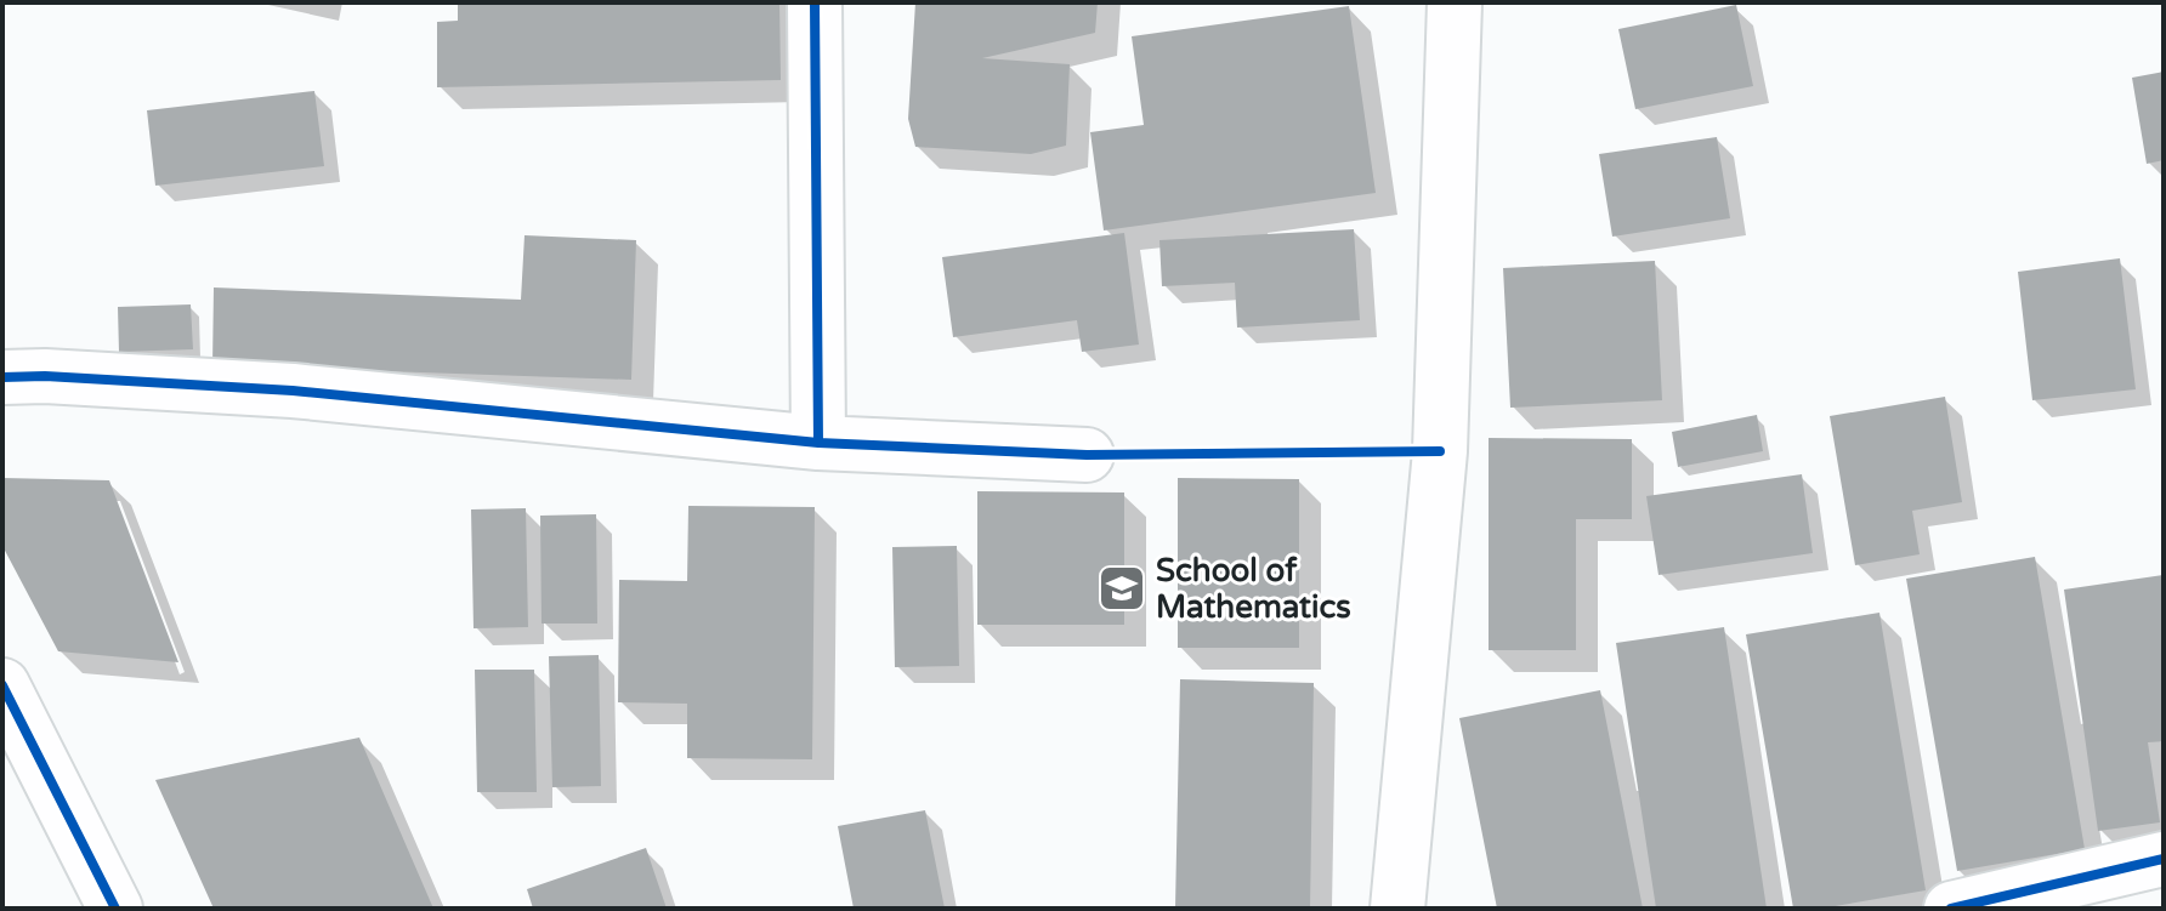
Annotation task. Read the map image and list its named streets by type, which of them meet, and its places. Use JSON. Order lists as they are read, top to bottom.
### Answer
{
  "places": {
    "school or university": ["School of Mathematics"]
  }
}
